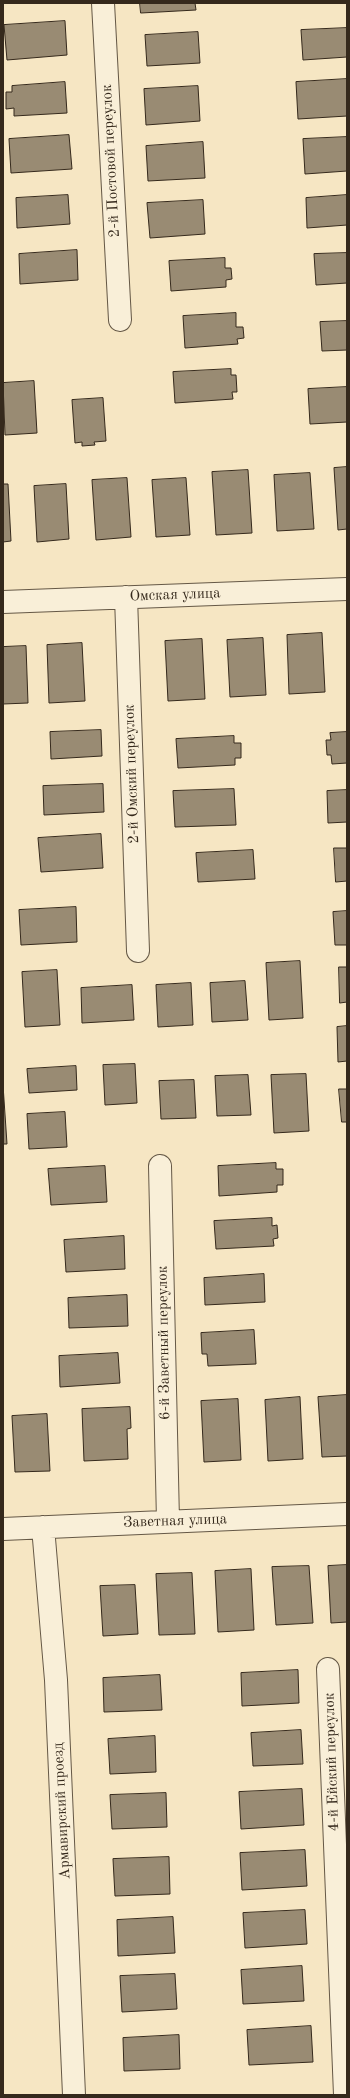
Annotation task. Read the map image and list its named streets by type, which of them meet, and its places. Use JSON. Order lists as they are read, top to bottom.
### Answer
{
  "streets": {
    "street": [
      "2-й Постовой переулок",
      "Омская улица",
      "2-й Омский переулок",
      "6-й Заветный переулок",
      "Заветная улица",
      "4-й Ейский переулок",
      "Армавирский проезд"
    ]
  },
  "crossings": [
    ["Омская улица", "2-й Омский переулок"],
    ["6-й Заветный переулок", "Заветная улица"],
    ["Заветная улица", "Армавирский проезд"]
  ]
}
